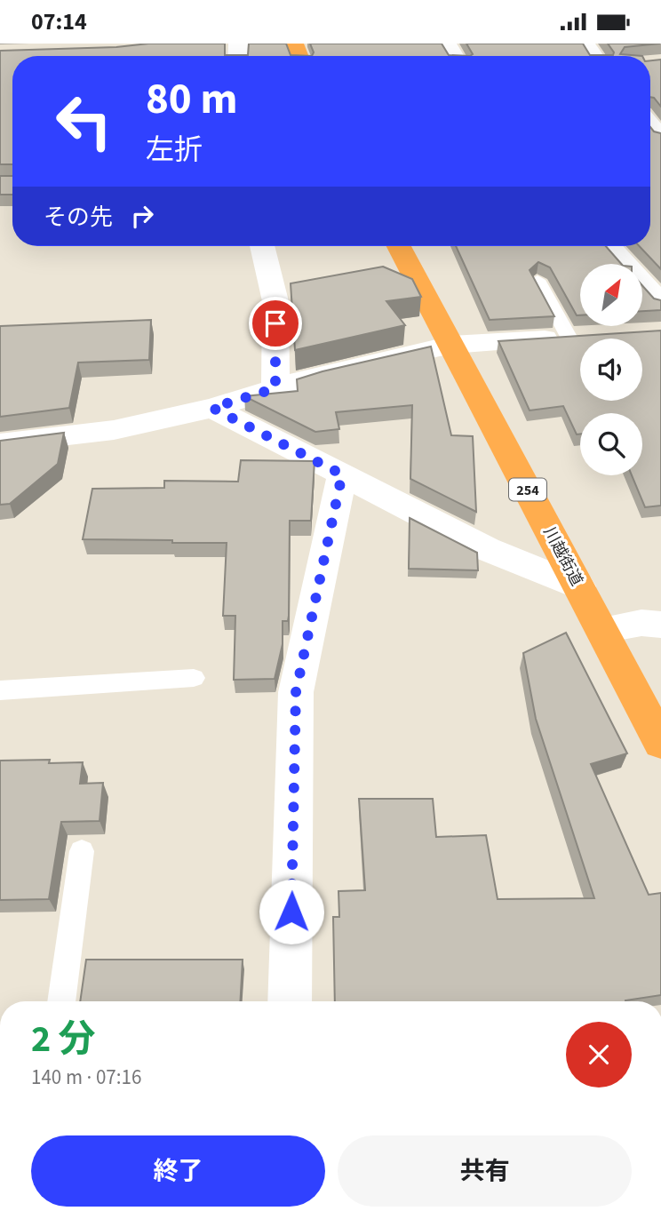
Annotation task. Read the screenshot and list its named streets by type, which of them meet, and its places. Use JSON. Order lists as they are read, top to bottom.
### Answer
{
  "streets": {
    "highway": ["254", "川越街道"]
  },
  "north": "top right",
  "page": {
    "status": "07:14",
    "turn": ["80 m", "左折"],
    "then": "その先",
    "heading": ["2 分", "140 m · 07:16"],
    "buttons": ["終了", "共有"]
  }
}
